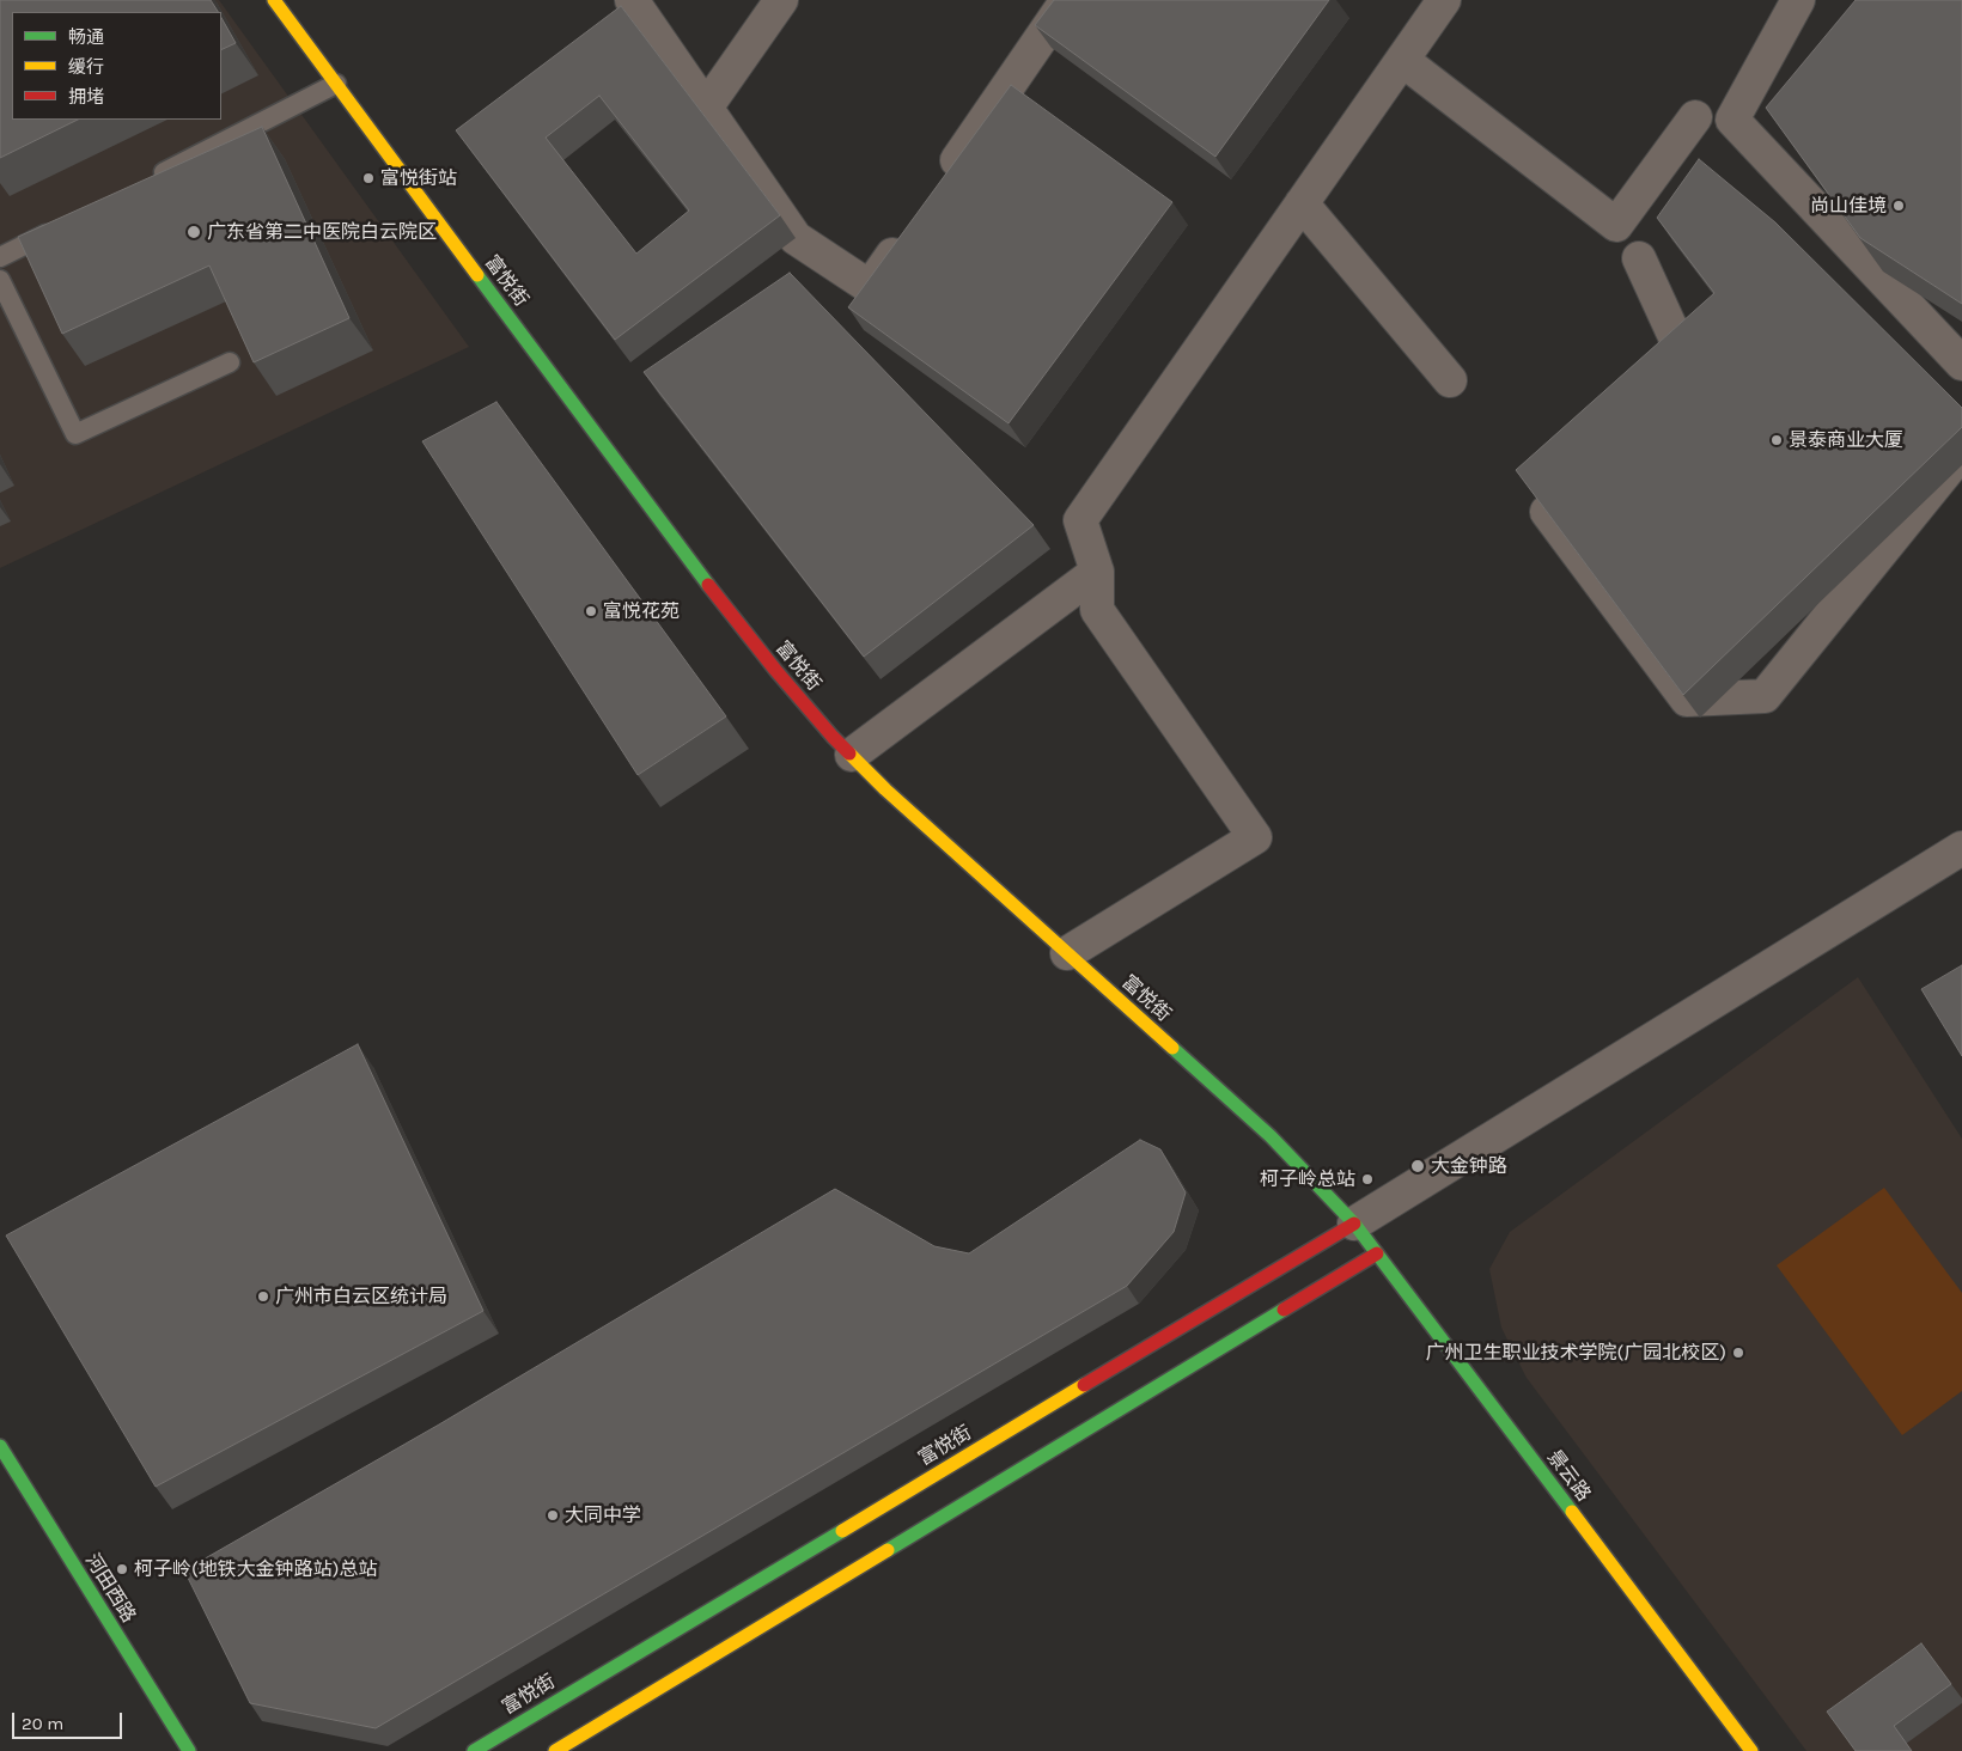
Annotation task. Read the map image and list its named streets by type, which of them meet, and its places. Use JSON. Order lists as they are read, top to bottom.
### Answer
{
  "streets": {
    "street": ["富悦街", "景云路", "河田西路"]
  },
  "crossings": [
    ["富悦街", "景云路"]
  ],
  "places": [
    "富悦街站",
    "尚山佳境",
    "广东省第二中医院白云院区",
    "景泰商业大厦",
    "富悦花苑",
    "大金钟路",
    "柯子岭总站",
    "广州市白云区统计局",
    "广州卫生职业技术学院(广园北校区)",
    "大同中学",
    "柯子岭(地铁大金钟路站)总站"
  ],
  "legend": ["畅通", "缓行", "拥堵"],
  "scale_bar": "20 m"
}
